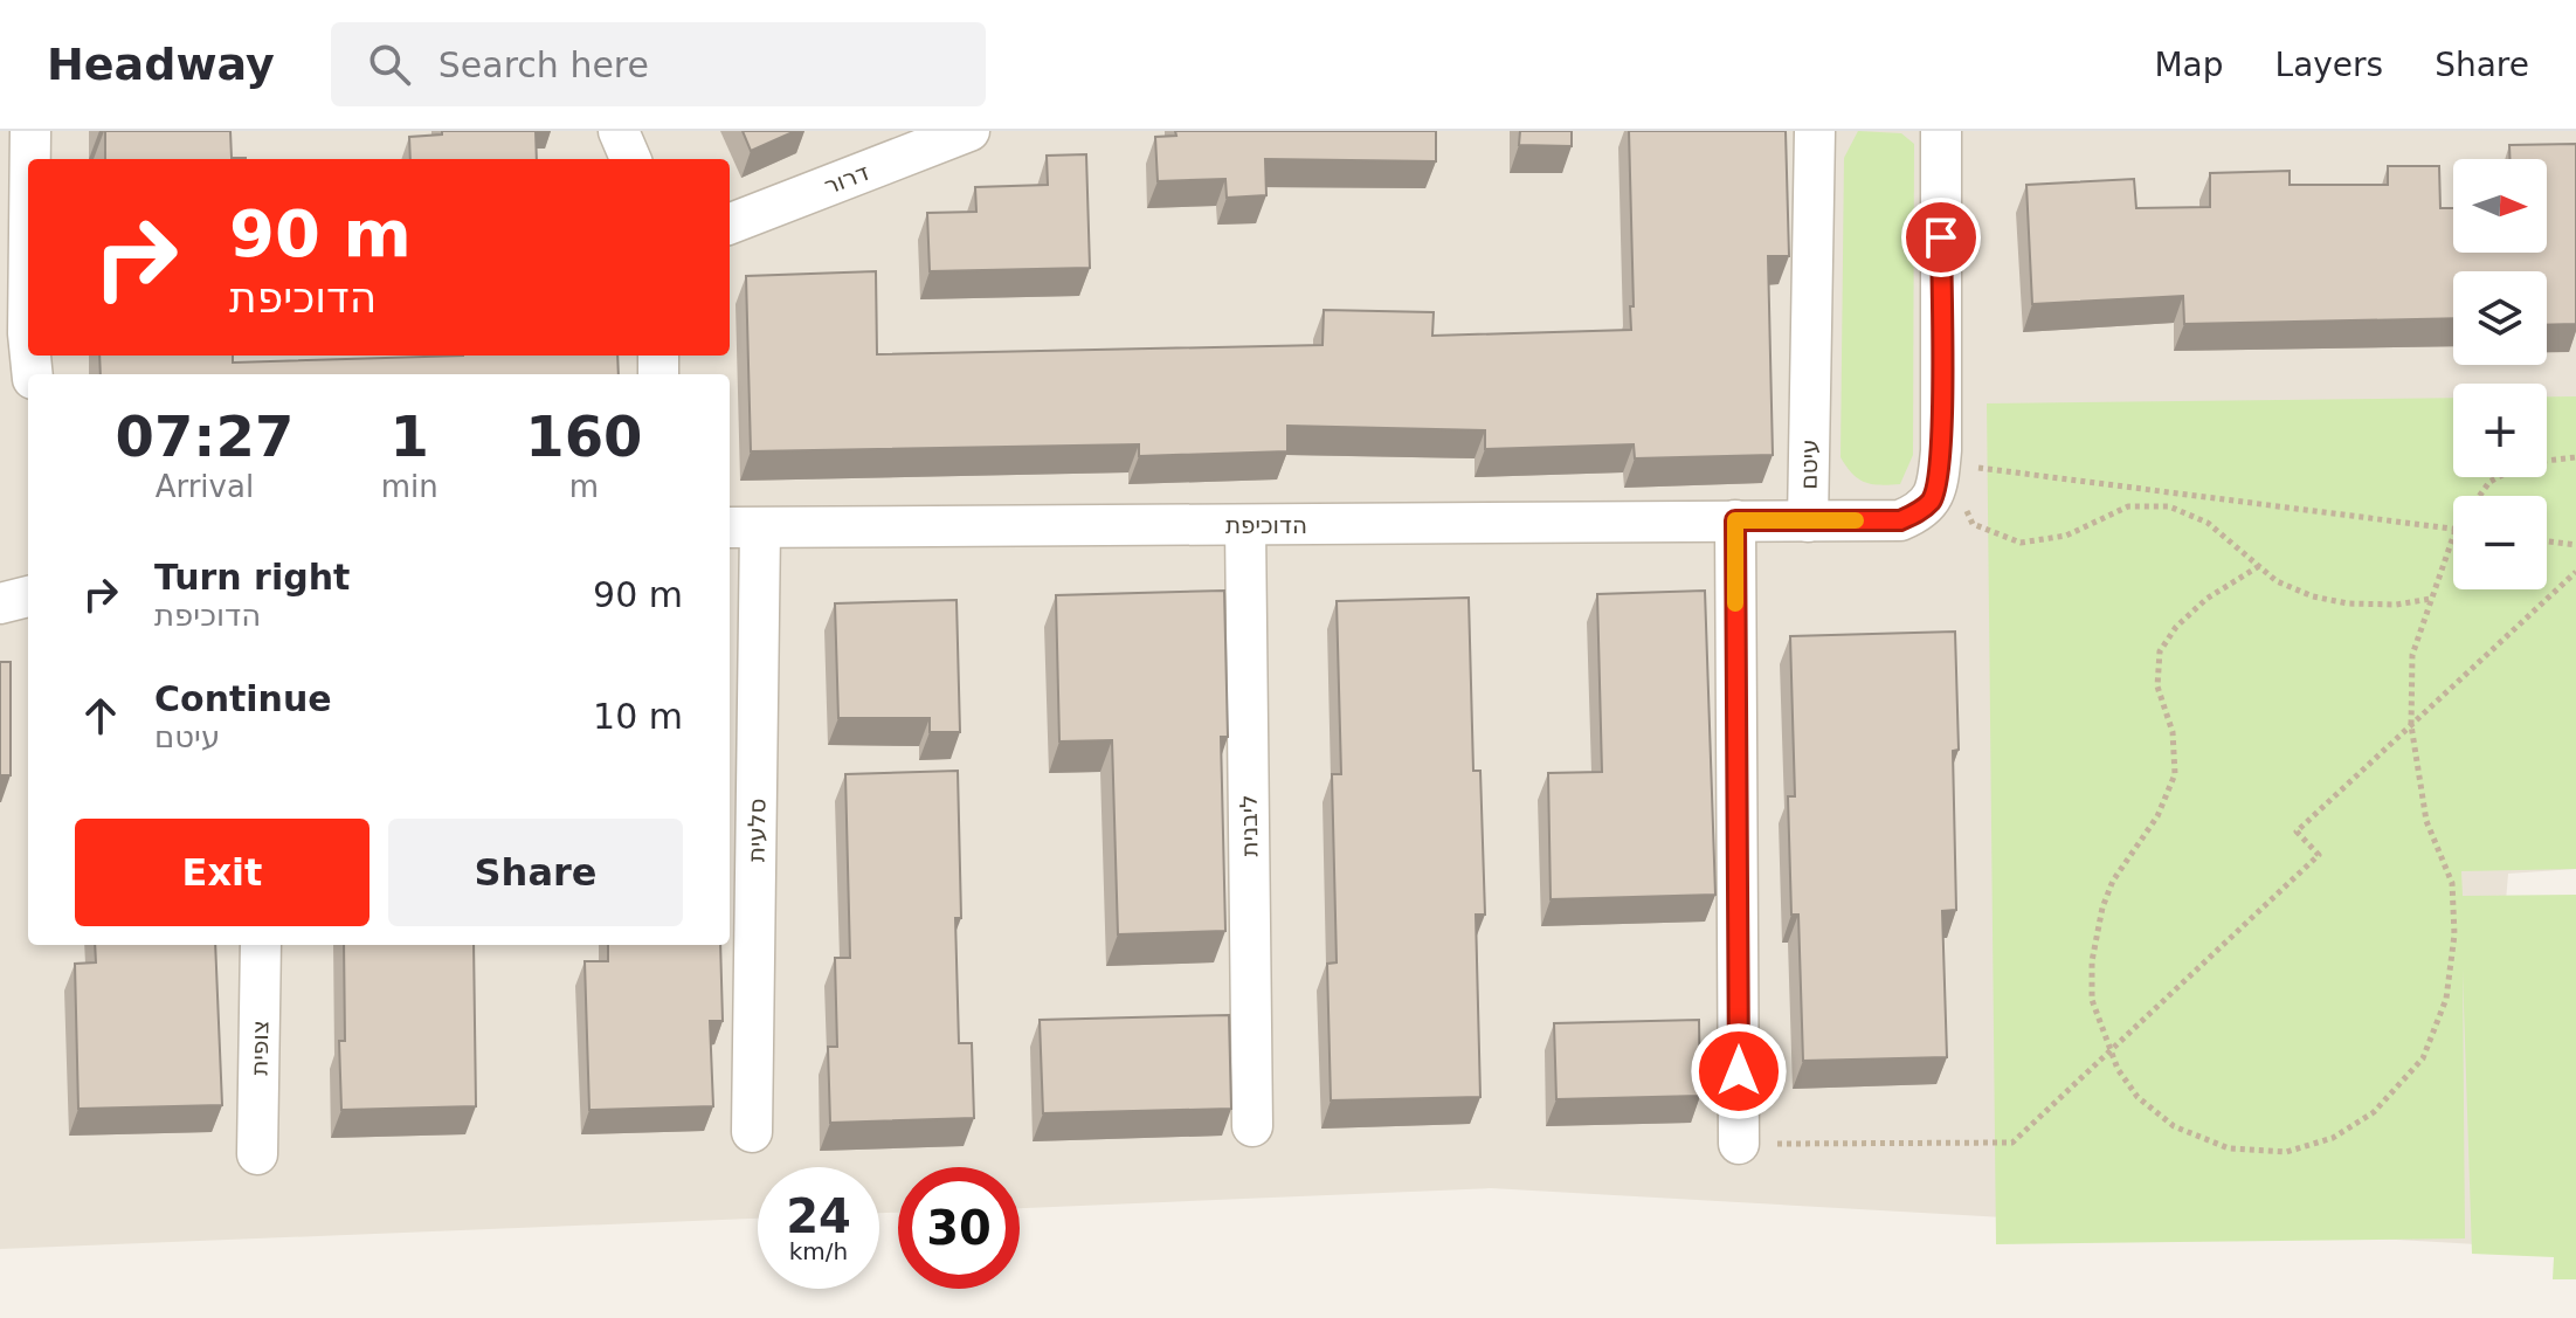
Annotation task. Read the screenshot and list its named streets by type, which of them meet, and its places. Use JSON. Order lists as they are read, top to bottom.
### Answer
{
  "streets": {
    "street": [
      "דרור",
      "עיטם",
      "הדוכיפת",
      "ליבנית",
      "סלעית",
      "צופית"
    ]
  },
  "crossings": [
    ["עיטם", "הדוכיפת"],
    ["הדוכיפת", "ליבנית"],
    ["הדוכיפת", "סלעית"]
  ],
  "north": "right",
  "page": {
    "header": "Headway",
    "search": "Search here",
    "nav": ["Map", "Layers", "Share"],
    "map_buttons": ["+", "−"],
    "turn": ["90 m", "הדוכיפת"],
    "eta": [
      "07:27",
      "Arrival",
      "1",
      "min",
      "160",
      "m"
    ],
    "list": [
      {
        "name": "Turn right",
        "note": "הדוכיפת",
        "value": "90 m"
      },
      {
        "name": "Continue",
        "note": "עיטם",
        "value": "10 m"
      }
    ],
    "buttons": ["Exit", "Share"],
    "speed": "24 km/h",
    "limit": "30"
  }
}
